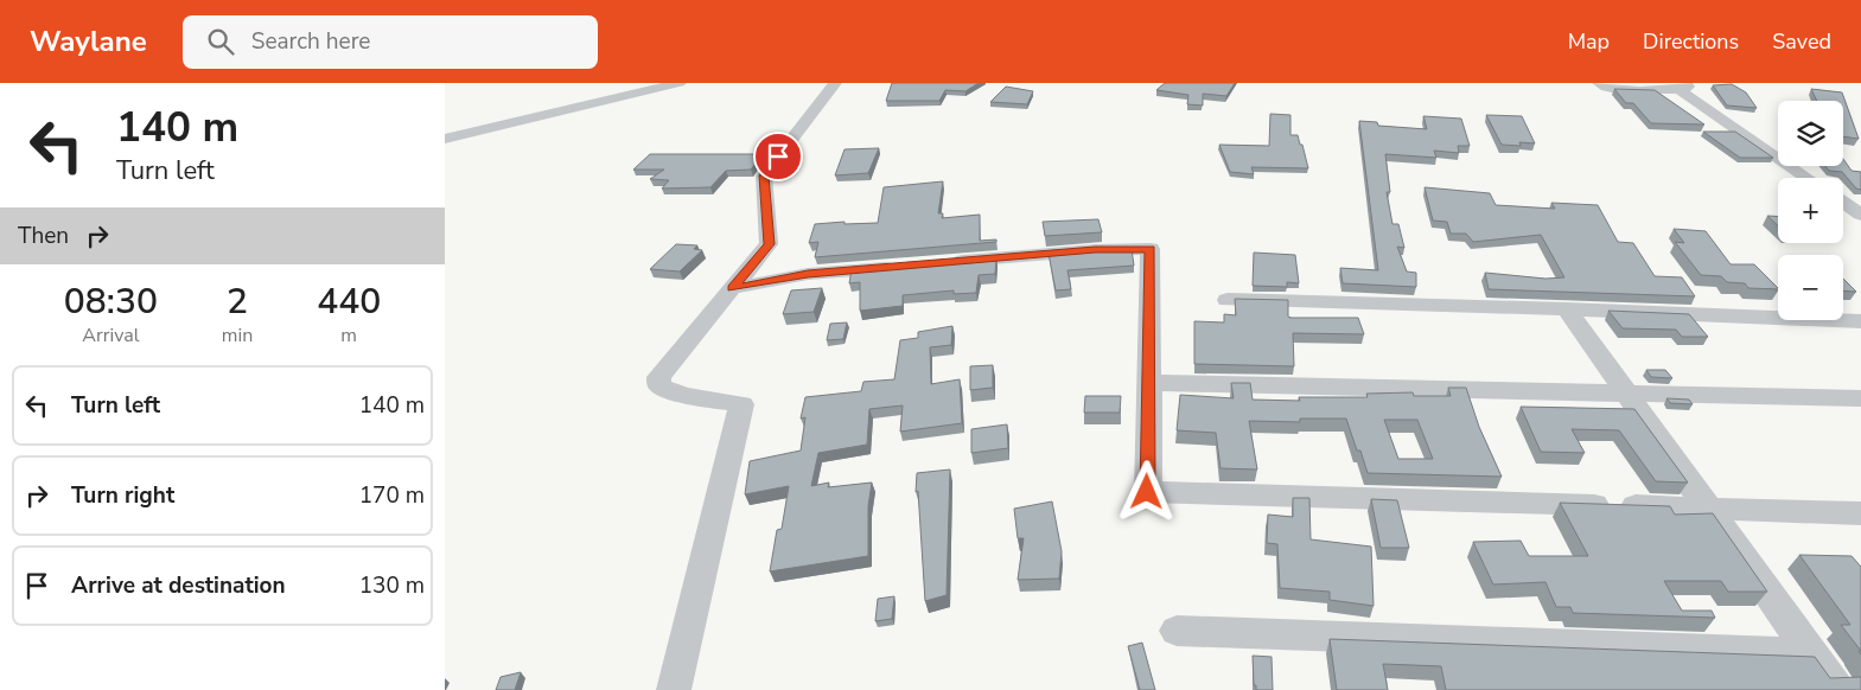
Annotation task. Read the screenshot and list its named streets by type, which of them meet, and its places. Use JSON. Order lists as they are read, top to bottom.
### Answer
{
  "page": {
    "header": "Waylane",
    "search": "Search here",
    "nav": ["Map", "Directions", "Saved"],
    "turn": ["140 m", "Turn left"],
    "map_buttons": ["+", "−"],
    "then": "Then",
    "eta": [
      "08:30",
      "Arrival",
      "2",
      "min",
      "440",
      "m"
    ],
    "list": [
      {
        "name": "Turn left",
        "value": "140 m"
      },
      {
        "name": "Turn right",
        "value": "170 m"
      },
      {
        "name": "Arrive at destination",
        "value": "130 m"
      }
    ]
  }
}
